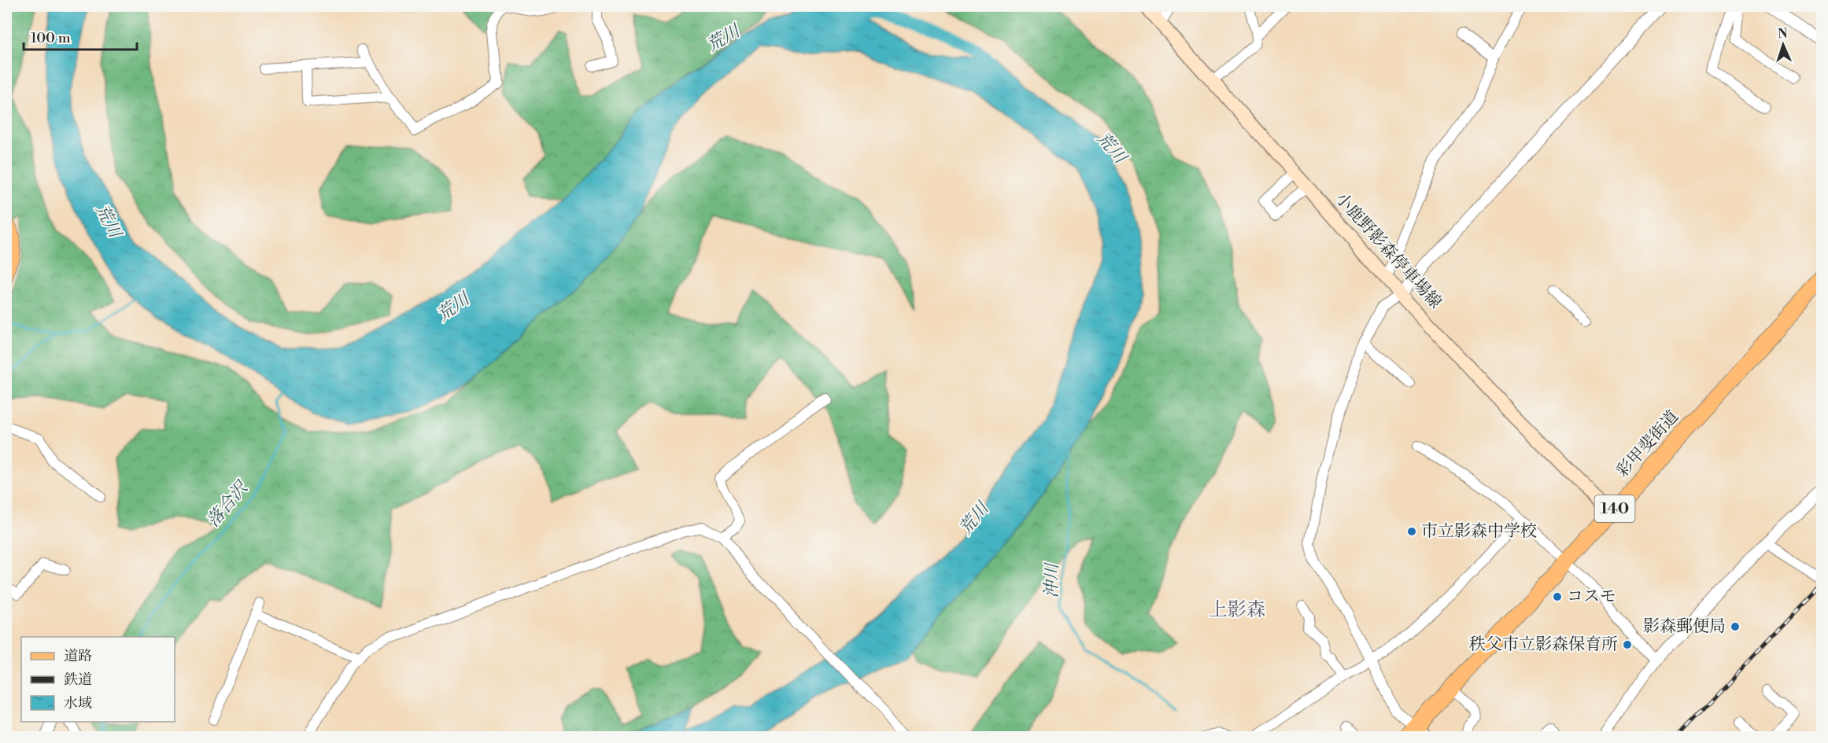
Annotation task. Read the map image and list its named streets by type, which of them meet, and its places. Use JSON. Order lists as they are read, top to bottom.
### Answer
{
  "streets": {
    "highway": ["彩甲斐街道", "140"],
    "main road": ["小鹿野影森停車場線"]
  },
  "crossings": [
    ["小鹿野影森停車場線", "彩甲斐街道"]
  ],
  "districts": ["上影森"],
  "water": ["荒川", "落合沢", "沖川"],
  "places": [
    "市立影森中学校",
    "コスモ",
    "影森郵便局",
    "秩父市立影森保育所"
  ],
  "legend": ["道路", "鉄道", "水域"],
  "scale_bar": "100 m",
  "north": "top"
}
